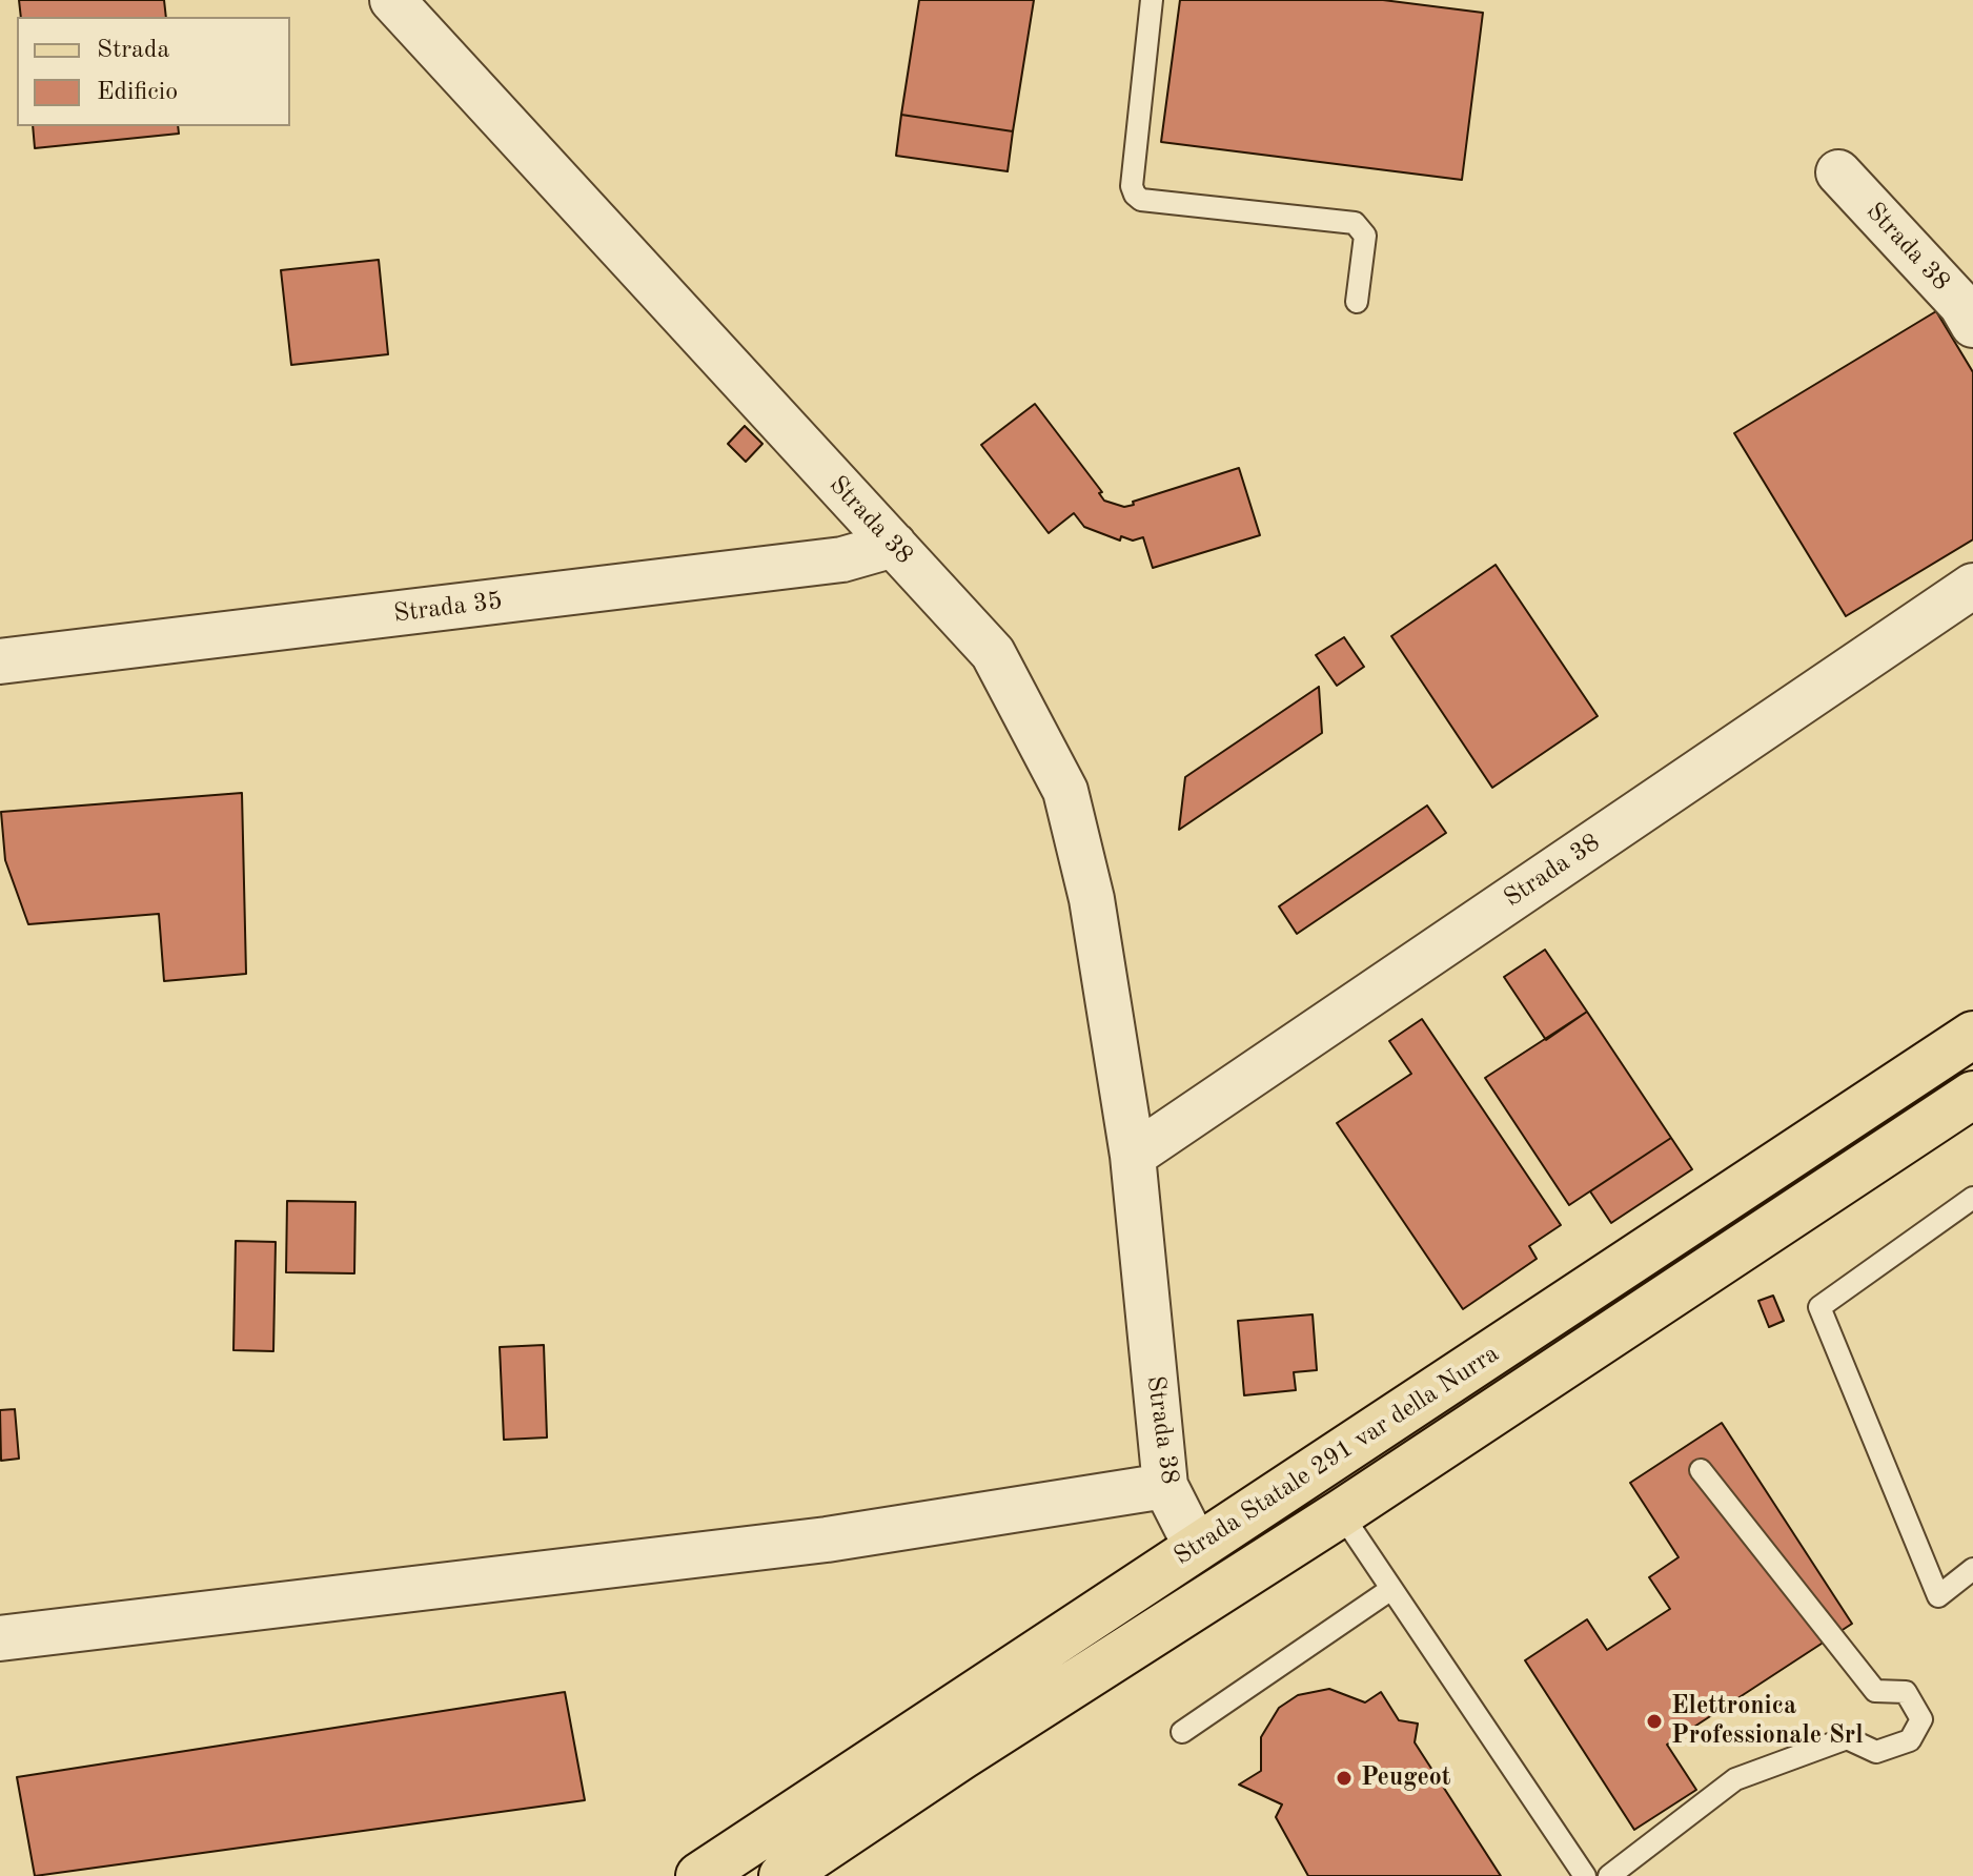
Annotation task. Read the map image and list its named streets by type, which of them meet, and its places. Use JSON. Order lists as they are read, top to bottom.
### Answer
{
  "streets": {
    "main road": ["Strada Statale 291 var della Nurra"],
    "street": ["Strada 38", "Strada 35"]
  },
  "crossings": [
    ["Strada 38", "Strada 35"],
    ["Strada 38", "Strada Statale 291 var della Nurra"]
  ],
  "places": ["Elettronica Professionale Srl", "Peugeot"],
  "legend": ["Strada", "Edificio"]
}
